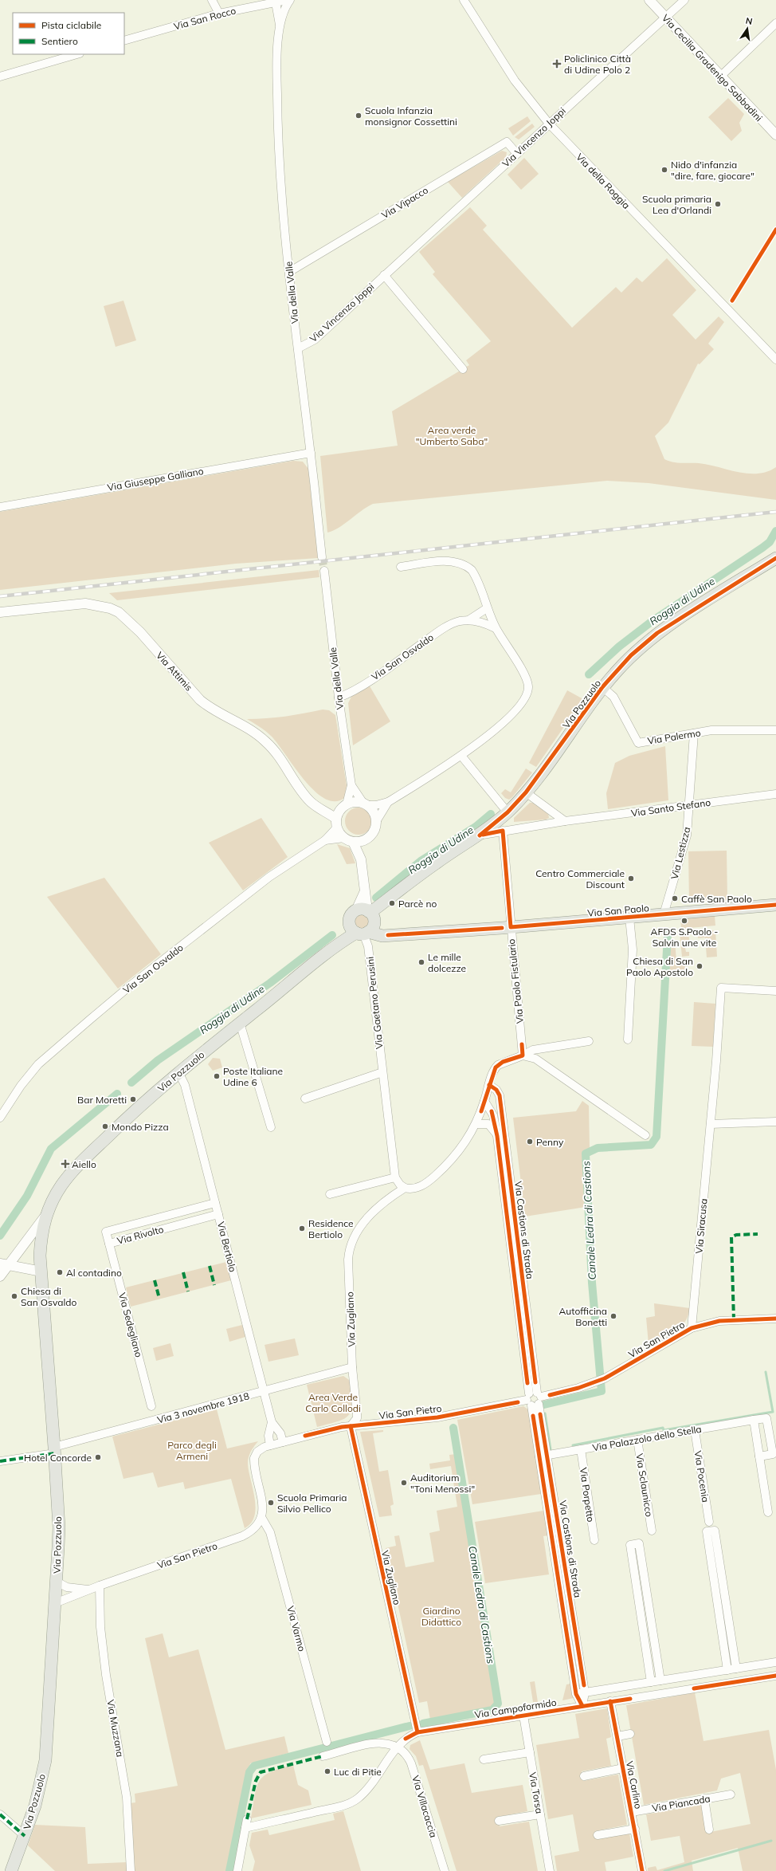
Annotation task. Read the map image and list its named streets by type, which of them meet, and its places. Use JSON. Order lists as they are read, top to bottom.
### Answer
{
  "streets": {
    "main road": ["Via Pozzuolo", "Via San Paolo"],
    "street": [
      "Via San Rocco",
      "Via Cecilia Gradenigo Sabbadini",
      "Via Vincenzo Joppi",
      "Via della Roggia",
      "Via Vipacco",
      "Via della Valle",
      "Via Giuseppe Galliano",
      "Via San Osvaldo",
      "Via Attimis",
      "Via Palermo",
      "Via Santo Stefano",
      "Via Lestizza",
      "Via Paolo Fistulario",
      "Via Gaetano Perusini",
      "Via Siracusa",
      "Via Castions di Strada",
      "Via Rivolto",
      "Via Bertiolo",
      "Via Zugliano",
      "Via Sedegliano",
      "Via San Pietro",
      "Via 3 novembre 1918",
      "Via Palazzolo dello Stella",
      "Via Pocenia",
      "Via Sclaunicco",
      "Via Porpetto",
      "Via Varmo",
      "Via Campoformido",
      "Via Muzzana",
      "Via Carlino",
      "Via Torsa",
      "Via Piancada",
      "Via Villacaccia"
    ]
  },
  "crossings": [
    ["Via San Rocco", "Via della Valle"],
    ["Via Cecilia Gradenigo Sabbadini", "Via Vincenzo Joppi"],
    ["Via Vincenzo Joppi", "Via della Roggia"],
    ["Via Vincenzo Joppi", "Via Vipacco"],
    ["Via Vincenzo Joppi", "Via della Valle"],
    ["Via Vipacco", "Via della Valle"],
    ["Via della Valle", "Via Giuseppe Galliano"],
    ["Via della Valle", "Via San Osvaldo"],
    ["Via della Valle", "Via Attimis"],
    ["Via San Osvaldo", "Via Attimis"],
    ["Via Pozzuolo", "Via Palermo"],
    ["Via Pozzuolo", "Via Santo Stefano"],
    ["Via Pozzuolo", "Via San Paolo"],
    ["Via Pozzuolo", "Via Gaetano Perusini"],
    ["Via Pozzuolo", "Via Bertiolo"],
    ["Via Pozzuolo", "Via San Pietro"],
    ["Via Pozzuolo", "Via 3 novembre 1918"],
    ["Via Palermo", "Via Lestizza"],
    ["Via Santo Stefano", "Via Lestizza"],
    ["Via Santo Stefano", "Via Paolo Fistulario"],
    ["Via Lestizza", "Via San Paolo"],
    ["Via San Paolo", "Via Paolo Fistulario"],
    ["Via San Paolo", "Via Gaetano Perusini"],
    ["Via Paolo Fistulario", "Via Zugliano"],
    ["Via Siracusa", "Via San Pietro"],
    ["Via Castions di Strada", "Via Zugliano"],
    ["Via Castions di Strada", "Via San Pietro"],
    ["Via Castions di Strada", "Via Palazzolo dello Stella"],
    ["Via Castions di Strada", "Via Campoformido"],
    ["Via Rivolto", "Via Bertiolo"],
    ["Via Rivolto", "Via Sedegliano"],
    ["Via Bertiolo", "Via San Pietro"],
    ["Via Bertiolo", "Via 3 novembre 1918"],
    ["Via Zugliano", "Via San Pietro"],
    ["Via Zugliano", "Via 3 novembre 1918"],
    ["Via Zugliano", "Via Campoformido"],
    ["Via San Pietro", "Via Varmo"],
    ["Via San Pietro", "Via Muzzana"],
    ["Via Palazzolo dello Stella", "Via Pocenia"],
    ["Via Palazzolo dello Stella", "Via Sclaunicco"],
    ["Via Palazzolo dello Stella", "Via Porpetto"],
    ["Via Campoformido", "Via Carlino"],
    ["Via Campoformido", "Via Torsa"],
    ["Via Campoformido", "Via Villacaccia"],
    ["Via Carlino", "Via Piancada"]
  ],
  "water": ["Roggia di Udine", "Canale Ledra di Castions"],
  "parks": [
    "Area verde \"Umberto Saba\"",
    "Area Verde Carlo Collodi",
    "Parco degli Armeni",
    "Giardino Didattico"
  ],
  "places": {
    "health": ["Policlinico Città di Udine Polo 2", "Aiello"],
    "other": [
      "Scuola Infanzia monsignor Cossettini",
      "Nido d'infanzia \"dire, fare, giocare\"",
      "Scuola primaria Lea d'Orlandi",
      "Centro Commerciale Discount",
      "Caffè San Paolo",
      "Parcè no",
      "AFDS S.Paolo - Salvin une vite",
      "Le mille dolcezze",
      "Chiesa di San Paolo Apostolo",
      "Poste Italiane Udine 6",
      "Bar Moretti",
      "Mondo Pizza",
      "Penny",
      "Residence Bertiolo",
      "Al contadino",
      "Chiesa di San Osvaldo",
      "Autofficina Bonetti",
      "Hotel Concorde",
      "Auditorium \"Toni Menossi\"",
      "Scuola Primaria Silvio Pellico",
      "Luc di Pitie"
    ]
  },
  "legend": ["Pista ciclabile", "Sentiero"],
  "north": "top"
}
